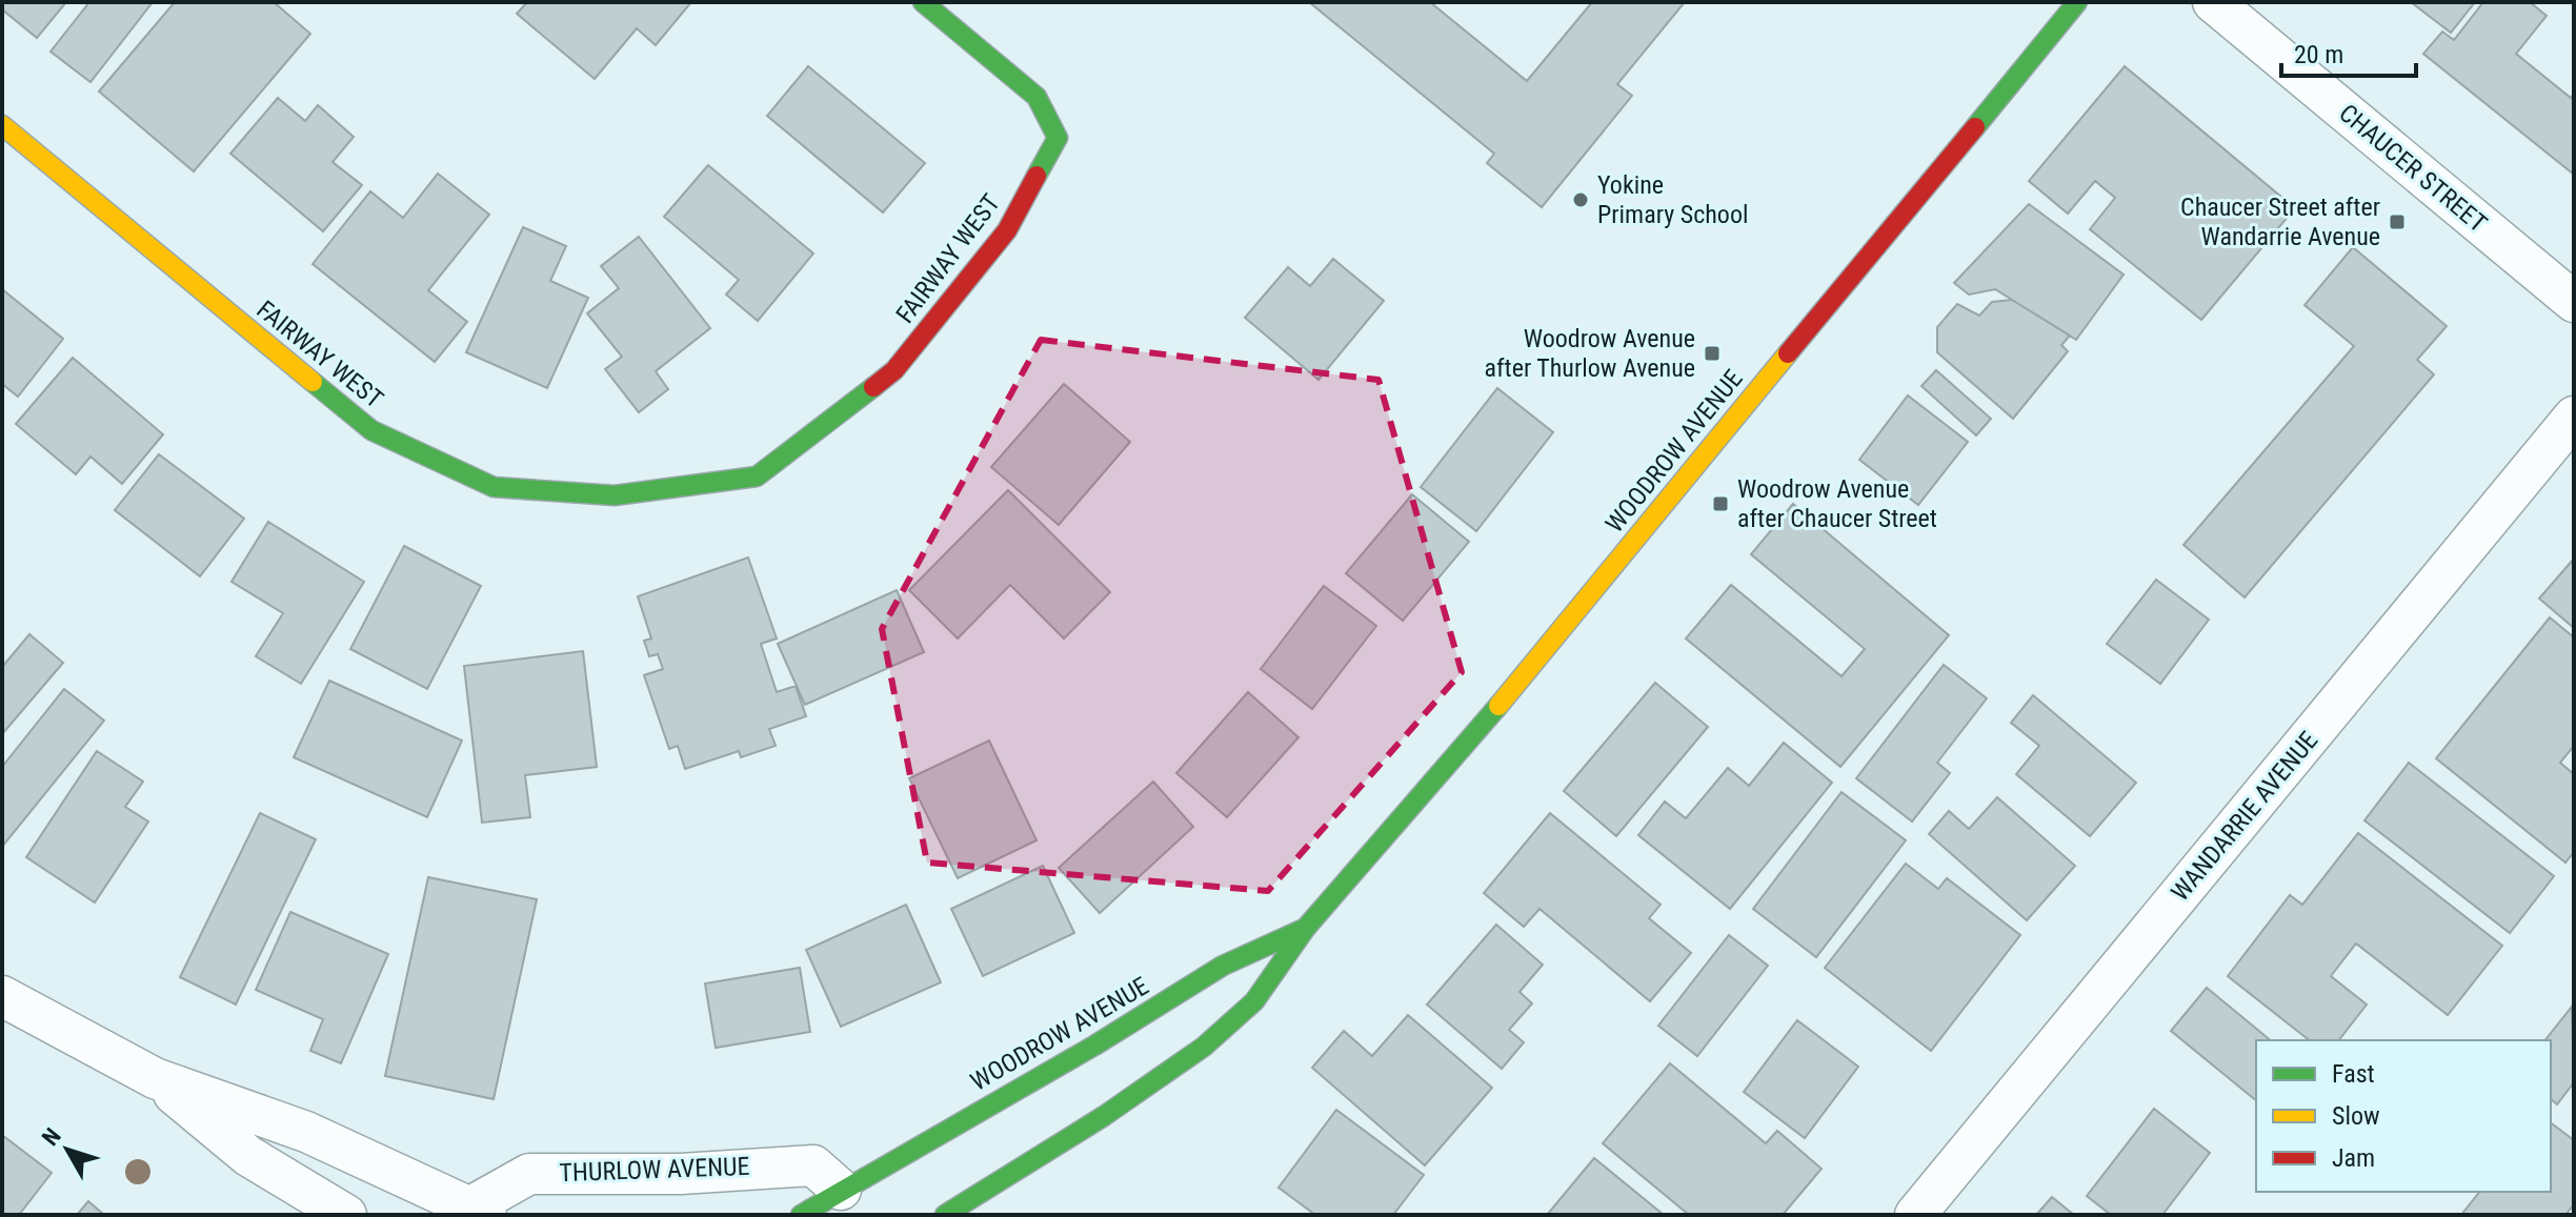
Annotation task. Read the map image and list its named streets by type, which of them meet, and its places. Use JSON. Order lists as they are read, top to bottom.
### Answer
{
  "streets": {
    "main road": ["FAIRWAY WEST", "WOODROW AVENUE"],
    "street": ["CHAUCER STREET", "WANDARRIE AVENUE", "THURLOW AVENUE"]
  },
  "crossings": [
    ["WOODROW AVENUE", "THURLOW AVENUE"]
  ],
  "places": {
    "other": ["Yokine Primary School"],
    "transit": ["Chaucer Street after Wandarrie Avenue", "Woodrow Avenue after Thurlow Avenue", "Woodrow Avenue after Chaucer Street"]
  },
  "legend": ["Fast", "Slow", "Jam"],
  "scale_bar": "20 m",
  "north": "top left"
}
